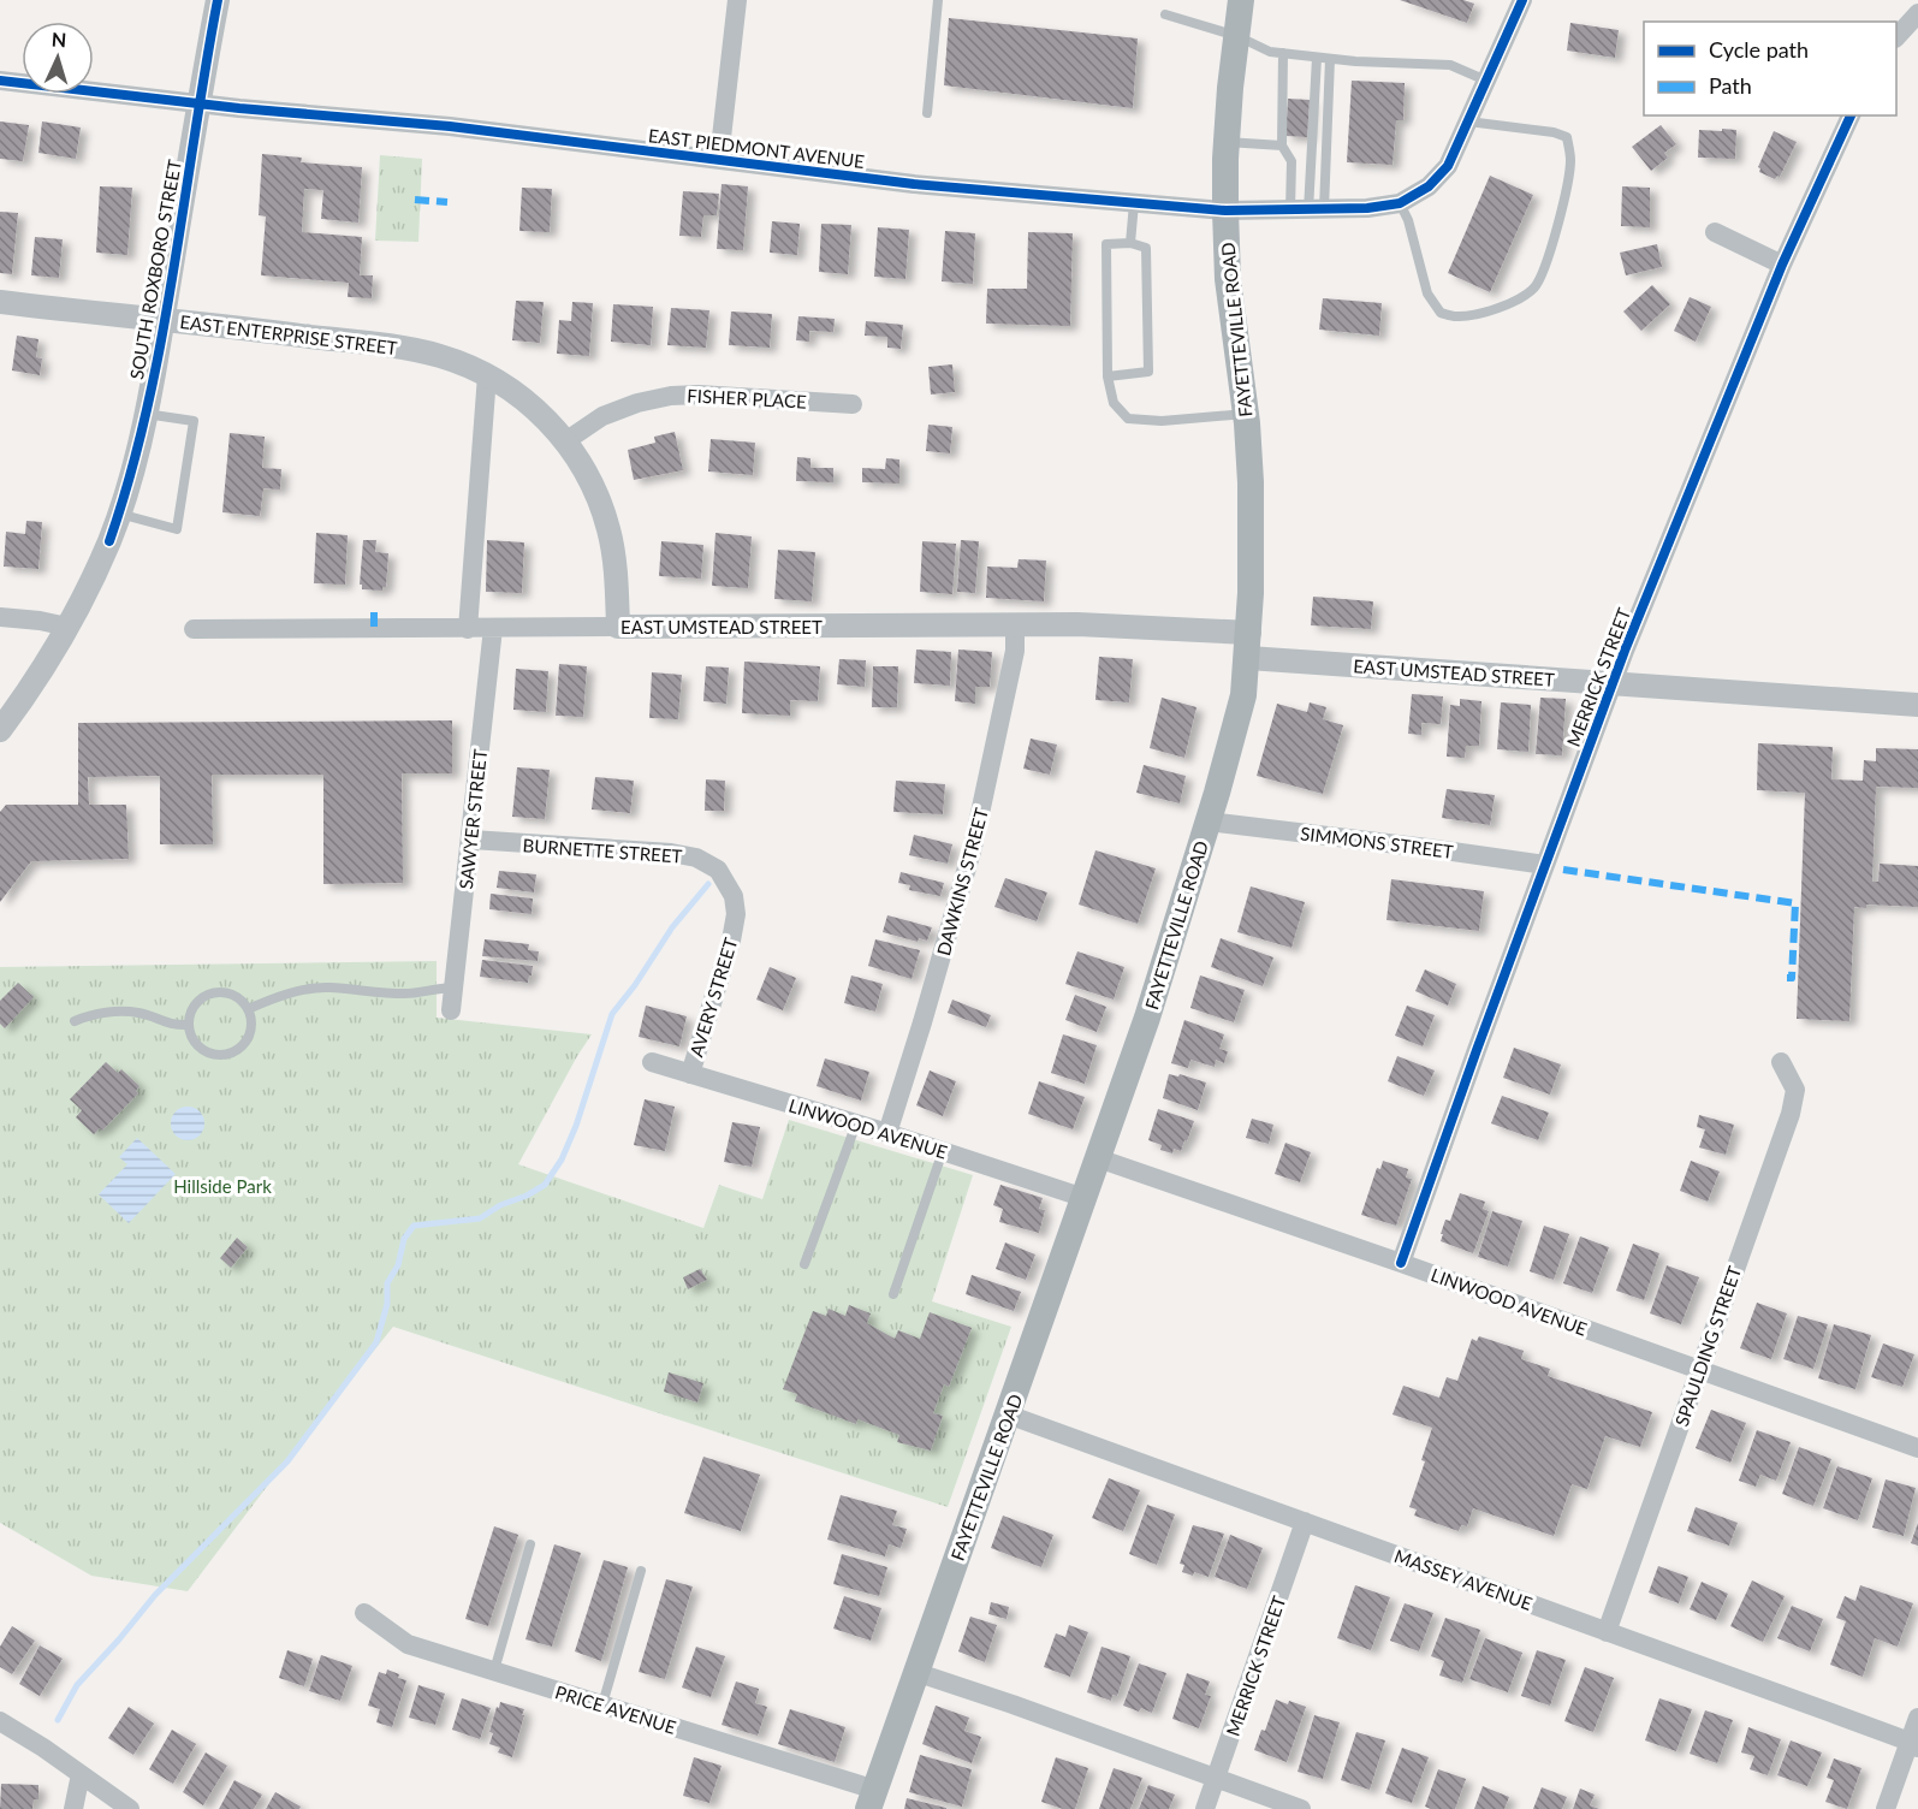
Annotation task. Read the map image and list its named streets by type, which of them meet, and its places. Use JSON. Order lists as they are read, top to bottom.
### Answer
{
  "streets": {
    "main road": ["FAYETTEVILLE ROAD"],
    "street": [
      "EAST PIEDMONT AVENUE",
      "SOUTH ROXBORO STREET",
      "EAST ENTERPRISE STREET",
      "FISHER PLACE",
      "EAST UMSTEAD STREET",
      "MERRICK STREET",
      "SAWYER STREET",
      "SIMMONS STREET",
      "BURNETTE STREET",
      "DAWKINS STREET",
      "AVERY STREET",
      "LINWOOD AVENUE",
      "SPAULDING STREET",
      "MASSEY AVENUE",
      "PRICE AVENUE"
    ]
  },
  "crossings": [
    ["EAST PIEDMONT AVENUE", "SOUTH ROXBORO STREET"],
    ["EAST PIEDMONT AVENUE", "FAYETTEVILLE ROAD"],
    ["SOUTH ROXBORO STREET", "EAST ENTERPRISE STREET"],
    ["FAYETTEVILLE ROAD", "EAST UMSTEAD STREET"],
    ["FAYETTEVILLE ROAD", "SIMMONS STREET"],
    ["FAYETTEVILLE ROAD", "LINWOOD AVENUE"],
    ["FAYETTEVILLE ROAD", "MASSEY AVENUE"],
    ["FAYETTEVILLE ROAD", "PRICE AVENUE"],
    ["EAST ENTERPRISE STREET", "FISHER PLACE"],
    ["EAST ENTERPRISE STREET", "EAST UMSTEAD STREET"],
    ["EAST UMSTEAD STREET", "MERRICK STREET"],
    ["EAST UMSTEAD STREET", "SAWYER STREET"],
    ["EAST UMSTEAD STREET", "DAWKINS STREET"],
    ["MERRICK STREET", "SIMMONS STREET"],
    ["MERRICK STREET", "LINWOOD AVENUE"],
    ["MERRICK STREET", "MASSEY AVENUE"],
    ["SAWYER STREET", "BURNETTE STREET"],
    ["BURNETTE STREET", "AVERY STREET"],
    ["DAWKINS STREET", "LINWOOD AVENUE"],
    ["AVERY STREET", "LINWOOD AVENUE"],
    ["LINWOOD AVENUE", "SPAULDING STREET"],
    ["SPAULDING STREET", "MASSEY AVENUE"]
  ],
  "parks": ["Hillside Park"],
  "legend": ["Cycle path", "Path"],
  "north": "top"
}
